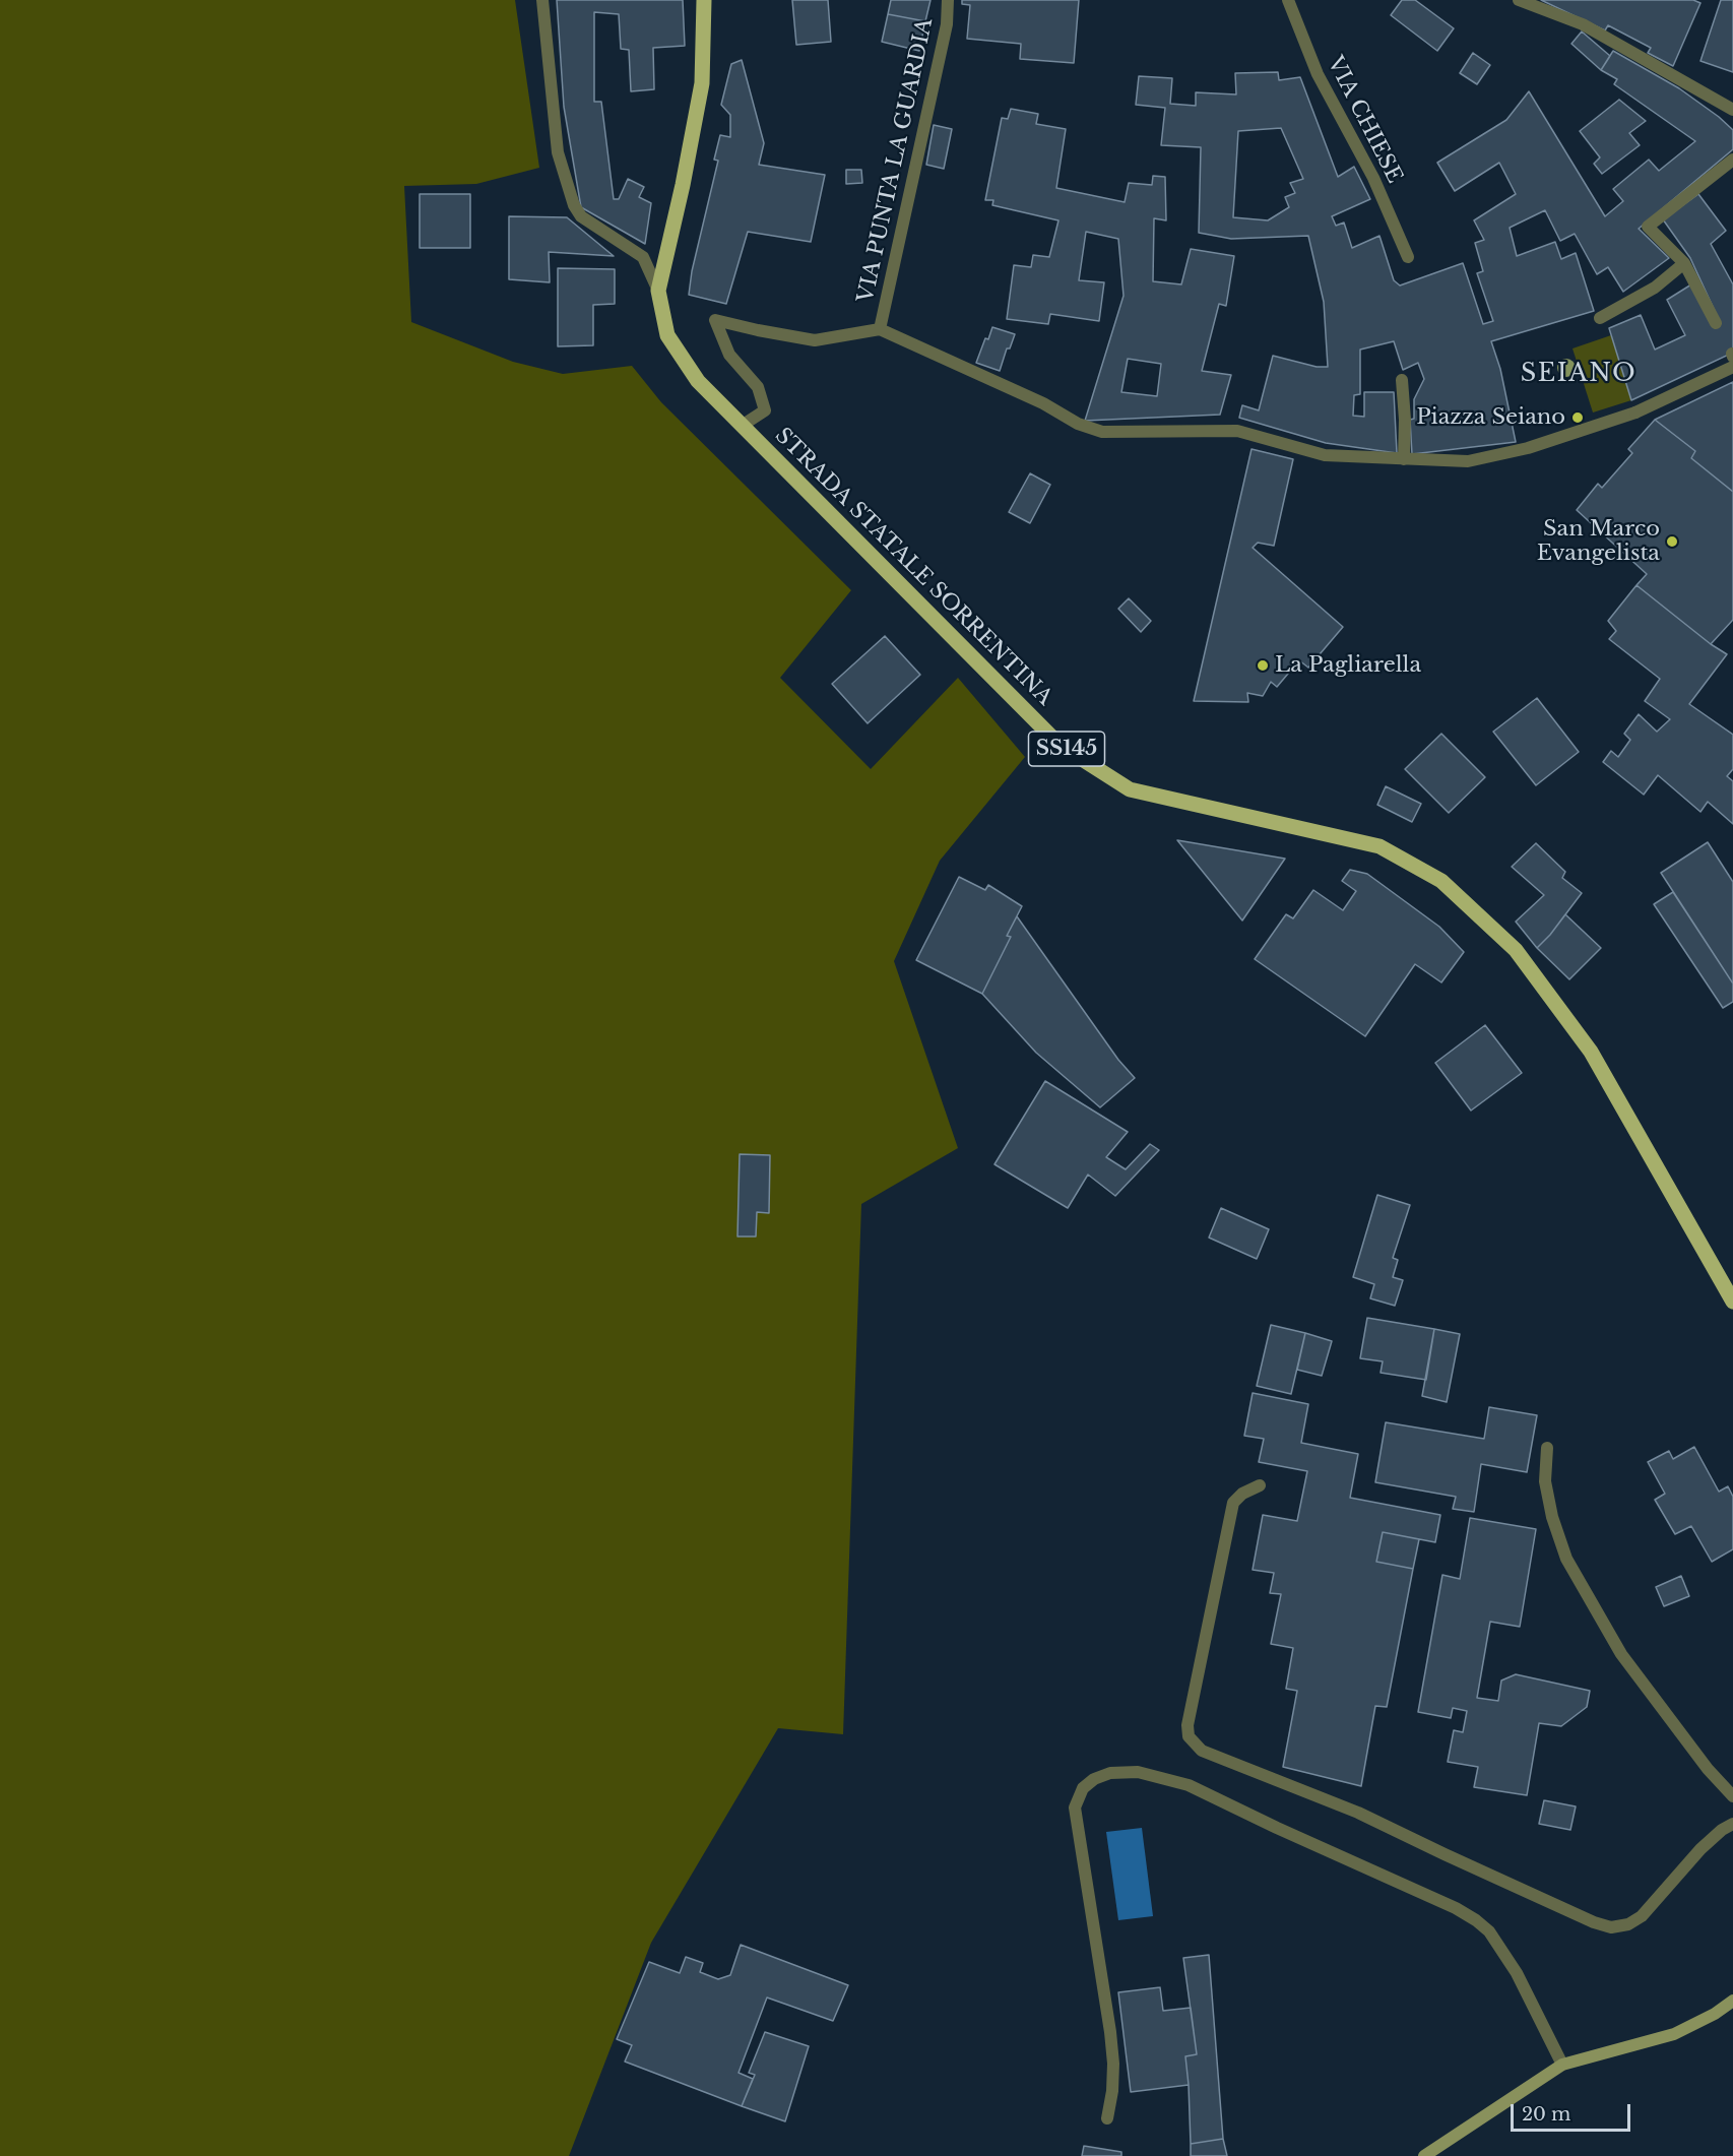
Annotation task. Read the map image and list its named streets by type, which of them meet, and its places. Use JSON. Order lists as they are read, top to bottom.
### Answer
{
  "streets": {
    "main road": ["STRADA STATALE SORRENTINA", "SS145"],
    "street": ["VIA CHIESE", "VIA PUNTA LA GUARDIA"]
  },
  "districts": ["SEIANO"],
  "places": ["Piazza Seiano", "San Marco Evangelista", "La Pagliarella"],
  "scale_bar": "20 m"
}
